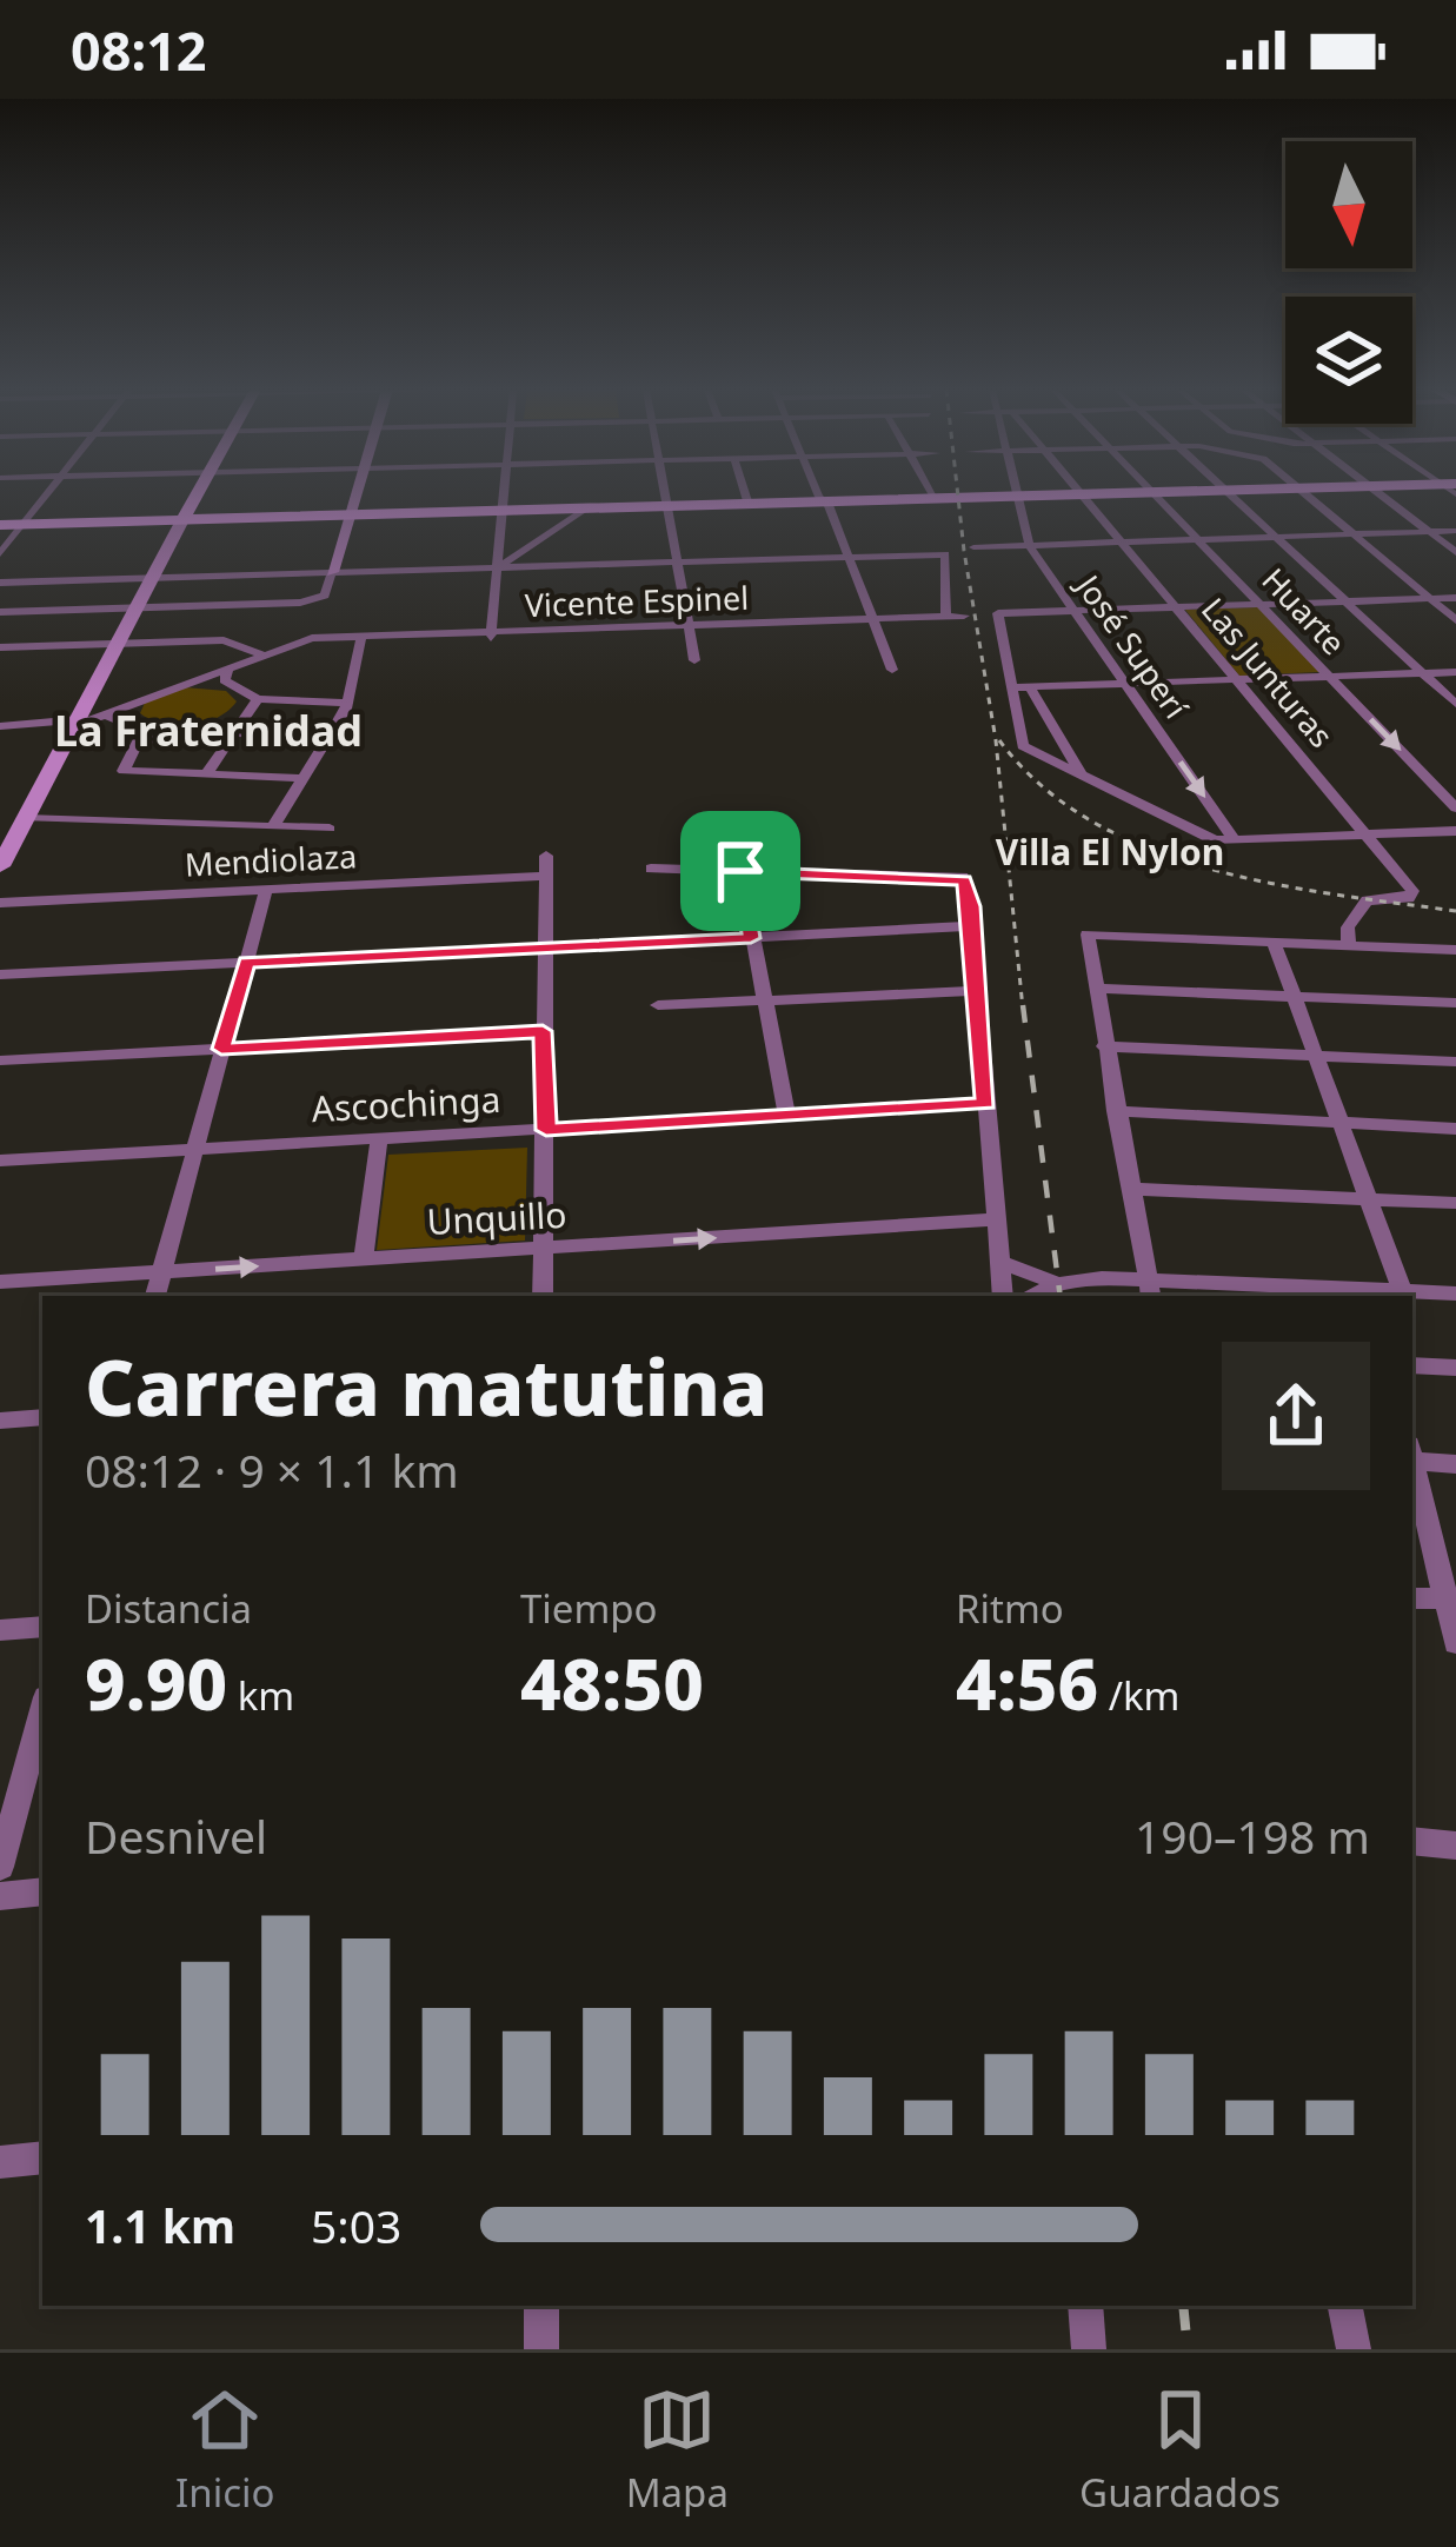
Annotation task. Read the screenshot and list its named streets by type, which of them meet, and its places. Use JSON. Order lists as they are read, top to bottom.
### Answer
{
  "streets": {
    "street": [
      "Vicente Espinel",
      "Huarte",
      "José Superí",
      "Las Junturas",
      "Mendiolaza",
      "Ascochinga",
      "Unquillo"
    ]
  },
  "one_way": ["Unquillo"],
  "districts": ["La Fraternidad", "Villa El Nylon"],
  "north": "bottom",
  "page": {
    "status": "08:12",
    "heading": ["Carrera matutina", "08:12 · 9 × 1.1 km"],
    "stats": [
      ["Distancia", "9.90 km"],
      ["Tiempo", "48:50"],
      ["Ritmo", "4:56 /km"]
    ],
    "chart": ["Desnivel", "190–198 m"],
    "list": [
      {
        "name": "1.1 km",
        "note": "5:03"
      }
    ],
    "tabs": ["Inicio", "Mapa", "Guardados"]
  }
}
